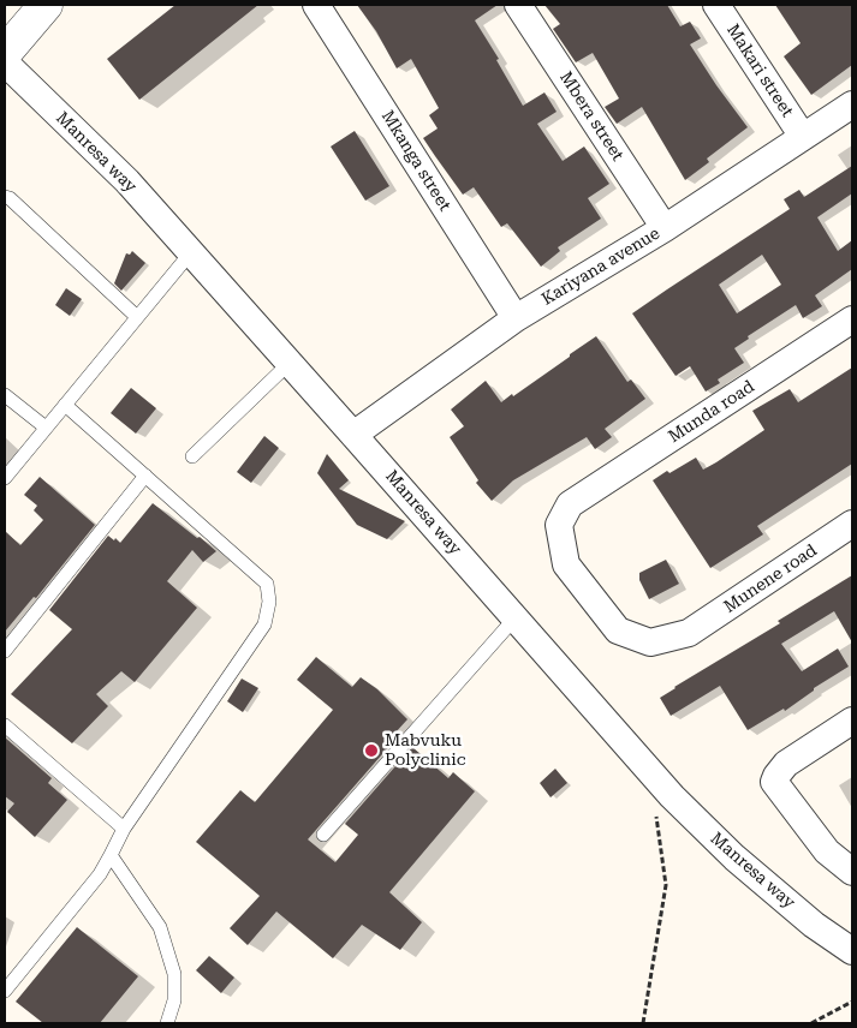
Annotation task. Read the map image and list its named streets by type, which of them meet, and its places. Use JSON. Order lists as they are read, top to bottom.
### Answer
{
  "streets": {
    "street": [
      "Makari street",
      "Mbera street",
      "Manresa way",
      "Mkanga street",
      "Kariyana avenue",
      "Munda road",
      "Munene road"
    ]
  },
  "crossings": [
    ["Makari street", "Kariyana avenue"],
    ["Mbera street", "Kariyana avenue"],
    ["Manresa way", "Kariyana avenue"],
    ["Mkanga street", "Kariyana avenue"],
    ["Munda road", "Munene road"]
  ],
  "places": ["Mabvuku Polyclinic"]
}
